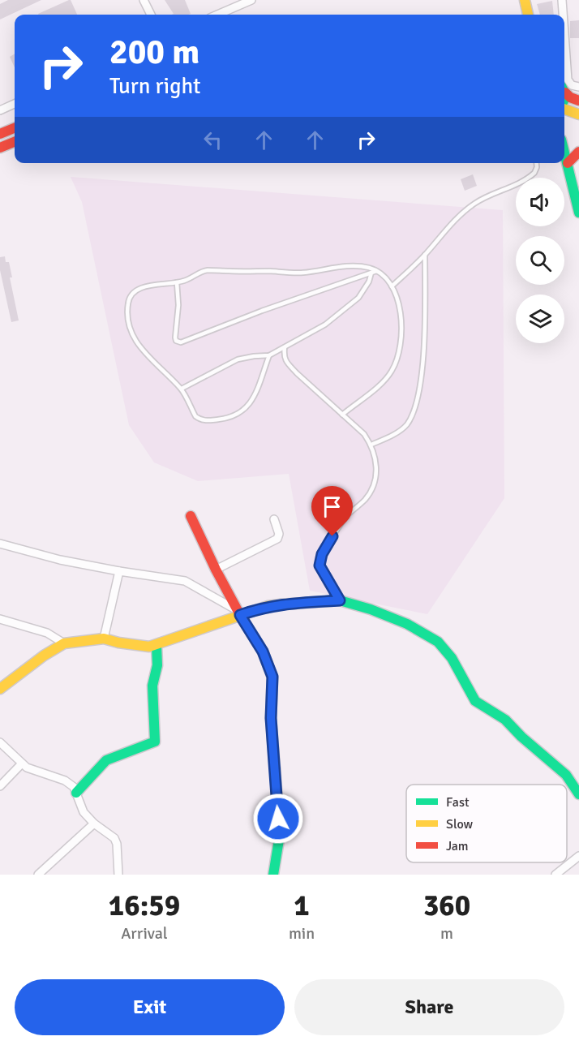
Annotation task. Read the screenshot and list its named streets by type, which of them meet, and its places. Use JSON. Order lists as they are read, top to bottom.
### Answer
{
  "legend": ["Fast", "Slow", "Jam"],
  "page": {
    "turn": ["200 m", "Turn right"],
    "eta": [
      "16:59",
      "Arrival",
      "1",
      "min",
      "360",
      "m"
    ],
    "buttons": ["Exit", "Share"]
  }
}
